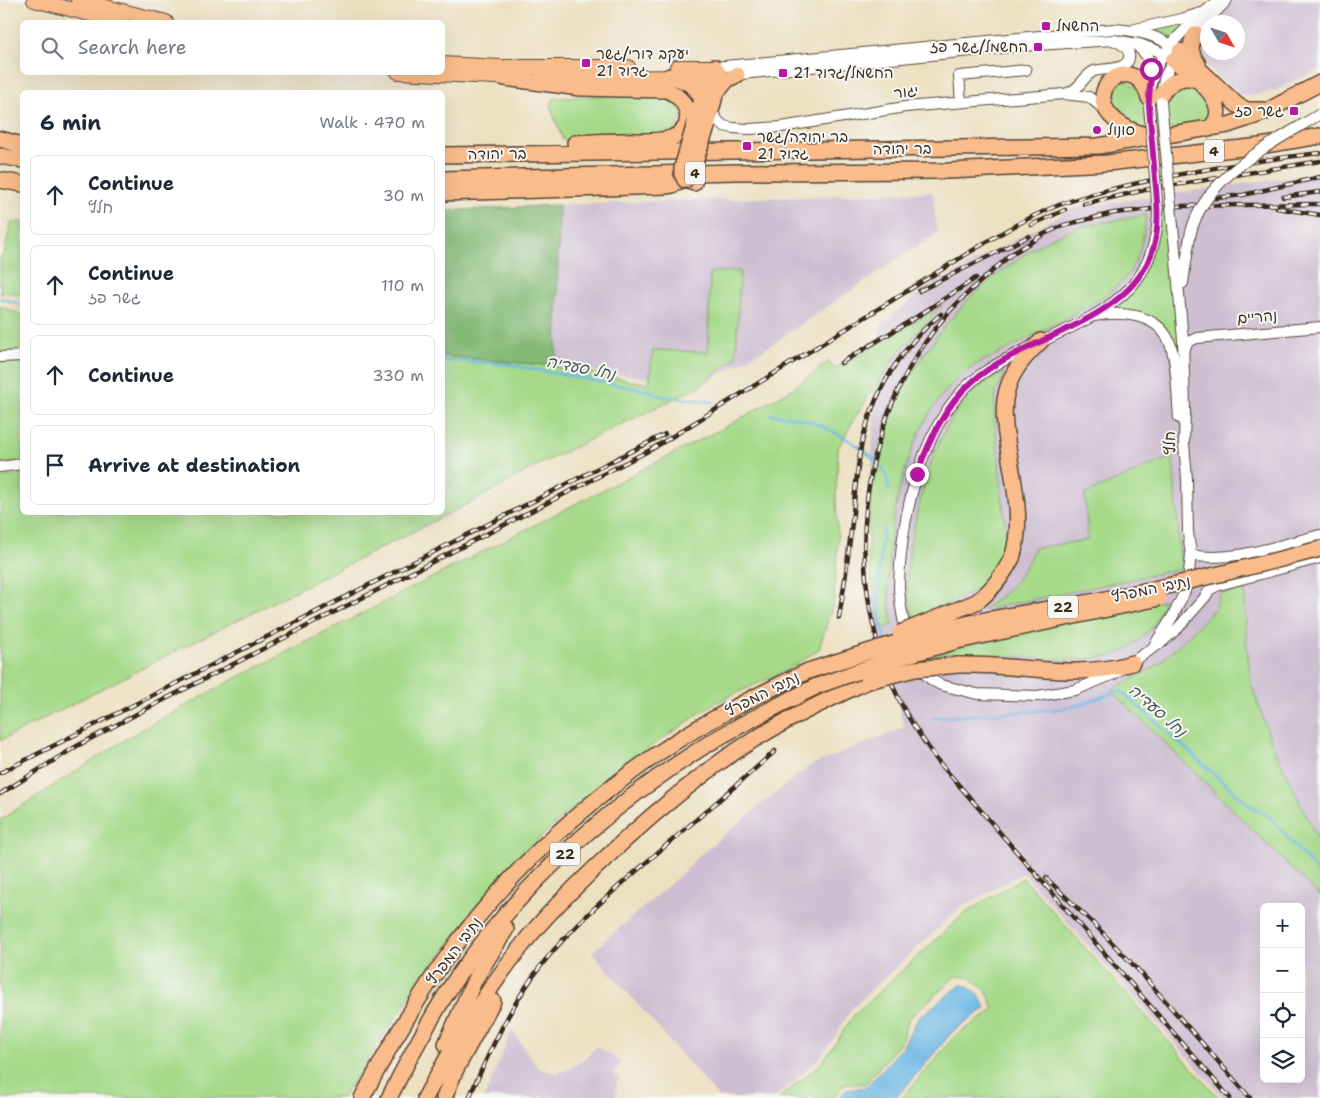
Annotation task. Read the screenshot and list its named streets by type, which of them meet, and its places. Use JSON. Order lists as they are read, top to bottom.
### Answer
{
  "streets": {
    "highway": [
      "בר יהודה",
      "4",
      "נתיבי המפרץ",
      "22"
    ],
    "street": ["יגור", "נהריים", "חלץ"]
  },
  "water": ["נחל סעדיה"],
  "places": {
    "transit": [
      "החשמל",
      "החשמל/גשר פז",
      "יעקב דורי/גשר גדוד 21",
      "החשמל/גדוד 21",
      "גשר פז",
      "בר יהודה/גשר גדוד 21"
    ],
    "other": ["סונול"]
  },
  "north": "bottom right",
  "page": {
    "search": "Search here",
    "heading": ["6 min", "Walk · 470 m"],
    "list": [
      ["Continue", "חלץ", "30 m"],
      ["Continue", "גשר פז", "110 m"],
      ["Continue", "330 m"],
      "Arrive at destination"
    ],
    "map_buttons": ["+", "−"]
  }
}
